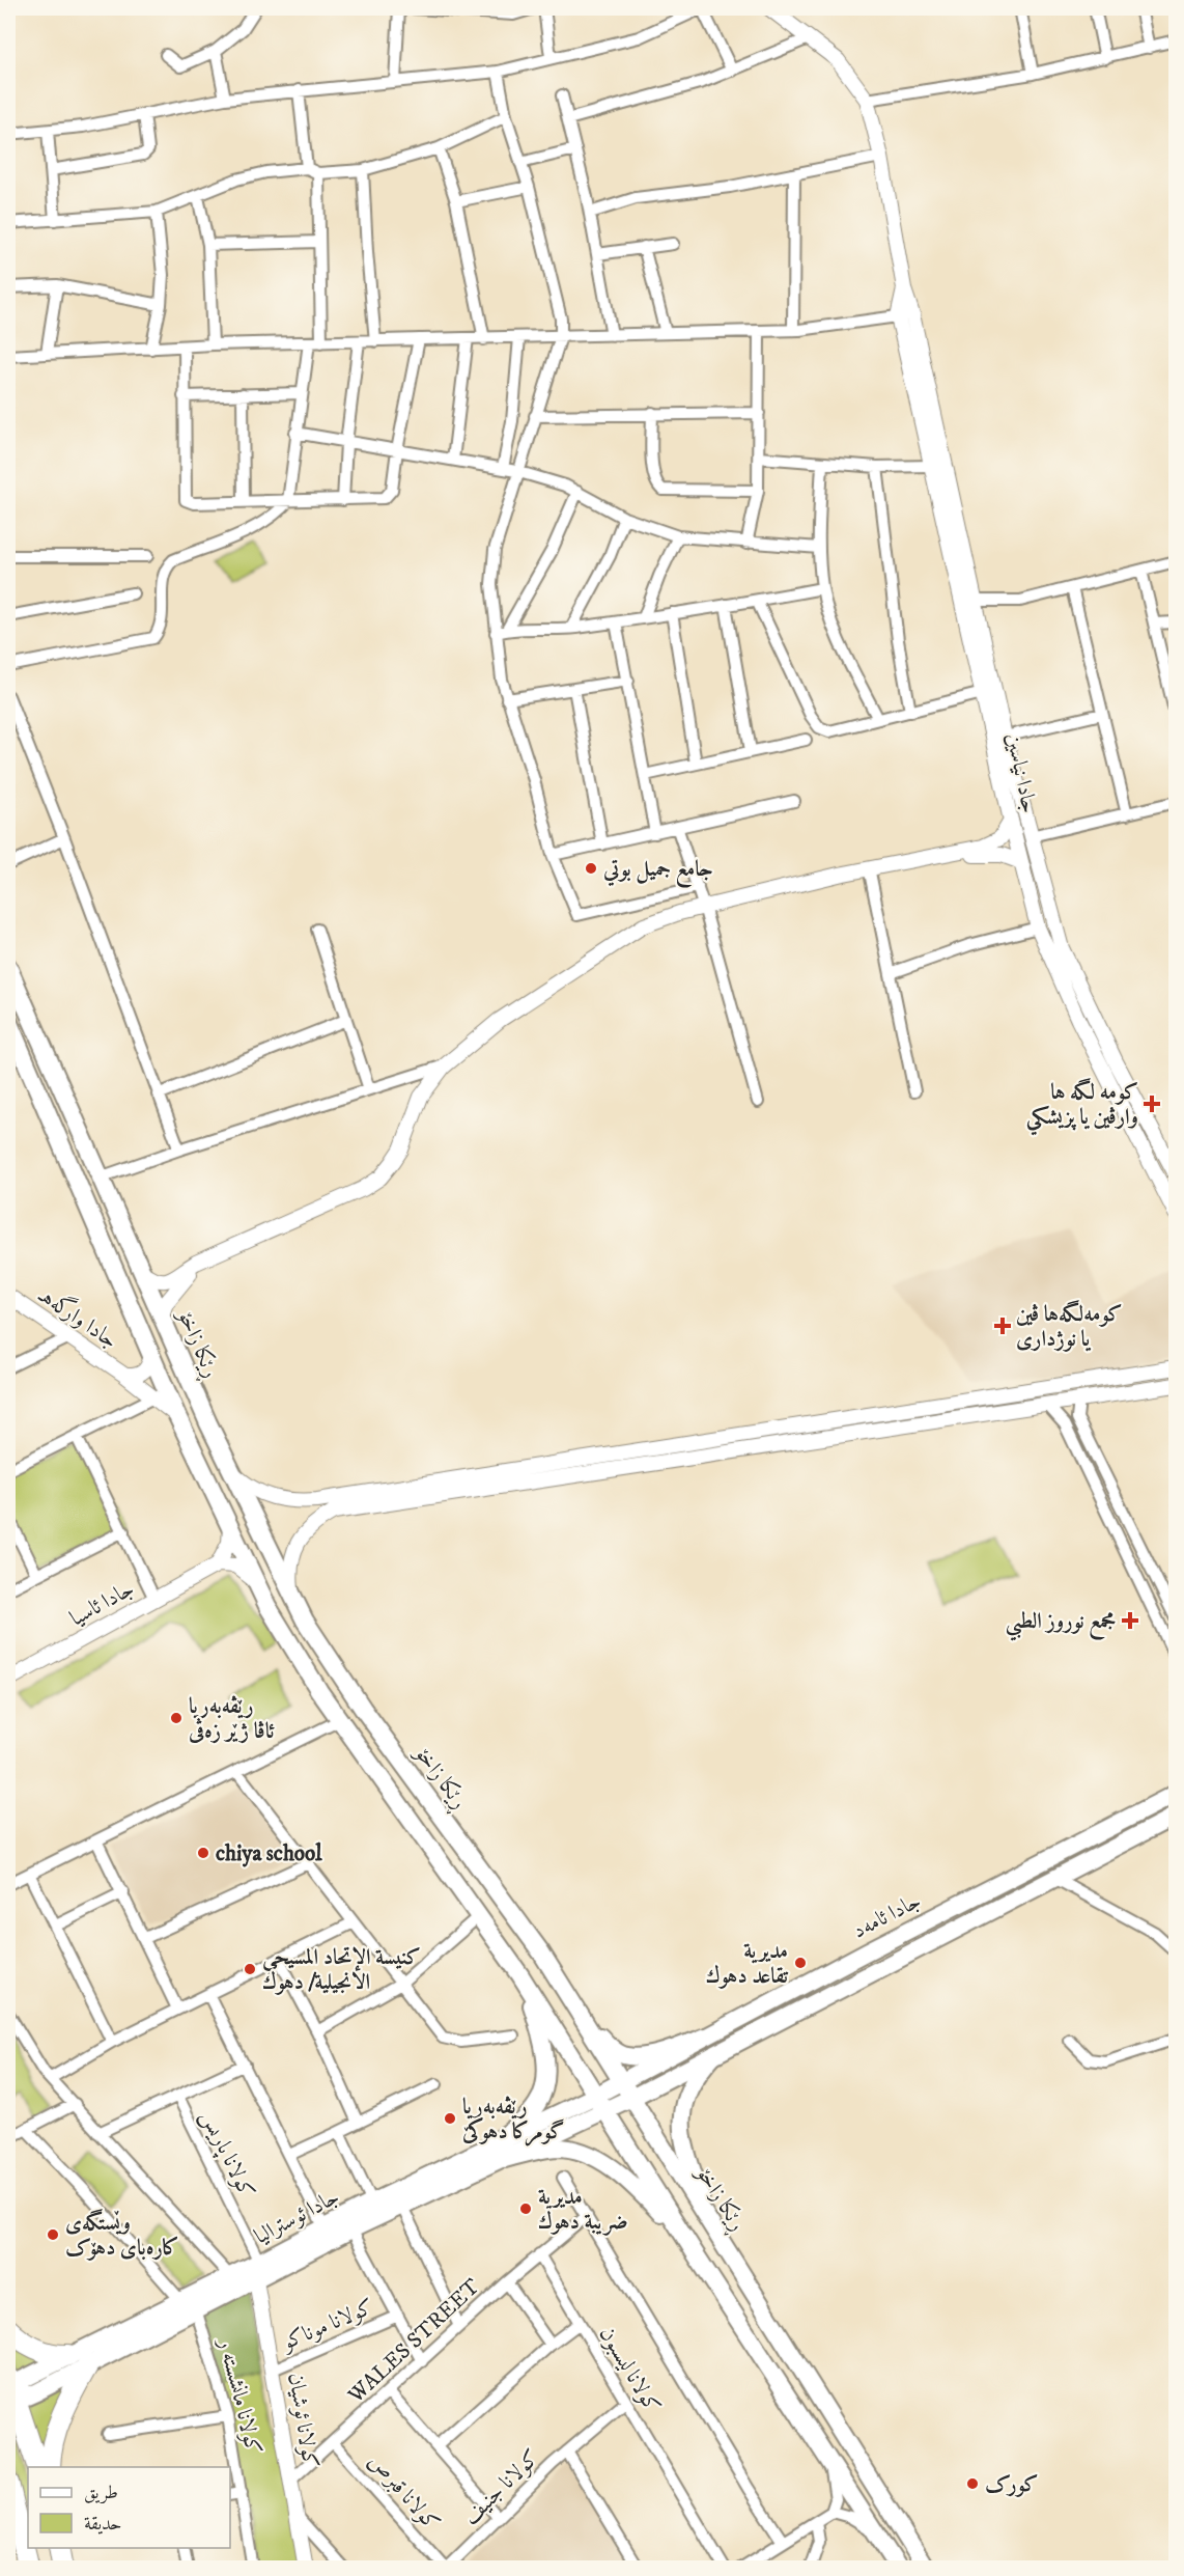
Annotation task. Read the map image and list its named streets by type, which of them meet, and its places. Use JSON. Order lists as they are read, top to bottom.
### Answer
{
  "streets": {
    "main road": ["ڕێکا زاخۆ", "جادا ئامەد", "جادا ئوسترالیا"],
    "street": [
      "جادا نیاسین",
      "جادا وارگه‌هـ",
      "جادا ئاسيا",
      "كولانا پاریس",
      "كولانا موناكو",
      "WALES STREET",
      "كولانا ليسبون",
      "كولانا مانشسته ر",
      "كولانا ئوشيان",
      "كولانا جنيف",
      "كولانا قبرص"
    ]
  },
  "crossings": [
    ["ڕێکا زاخۆ", "جادا ئامەد"],
    ["جادا ئامەد", "جادا ئوسترالیا"],
    ["كولانا پاریس", "جادا ئوسترالیا"],
    ["جادا ئوسترالیا", "كولانا مانشسته ر"],
    ["جادا ئوسترالیا", "كولانا ئوشيان"],
    ["كولانا موناكو", "كولانا ئوشيان"],
    ["WALES STREET", "كولانا ليسبون"],
    ["WALES STREET", "كولانا ئوشيان"],
    ["WALES STREET", "كولانا قبرص"],
    ["كولانا جنيف", "كولانا قبرص"]
  ],
  "places": {
    "other": [
      "جامع جميل بوتي",
      "رێڤەبەریا ئاڤا ژێر زەڤی",
      "chiya school",
      "مديرية تقاعد دهوك",
      "كنيسة الإتحاد المسيحي الانجيلية/ دهوك",
      "رێڤه‌به‌ریا گومركا دهوكێ",
      "مديرية ضريبة دهوك",
      "وێستگەی کارەبای دهۆک",
      "کورک"
    ],
    "health": ["كومه لگه ها وارڤين يا پزيشكي", "کومەلگەها ڤین یا نوژداری", "مجمع نوروز الطبي"]
  },
  "legend": ["طريق", "حديقة"]
}
